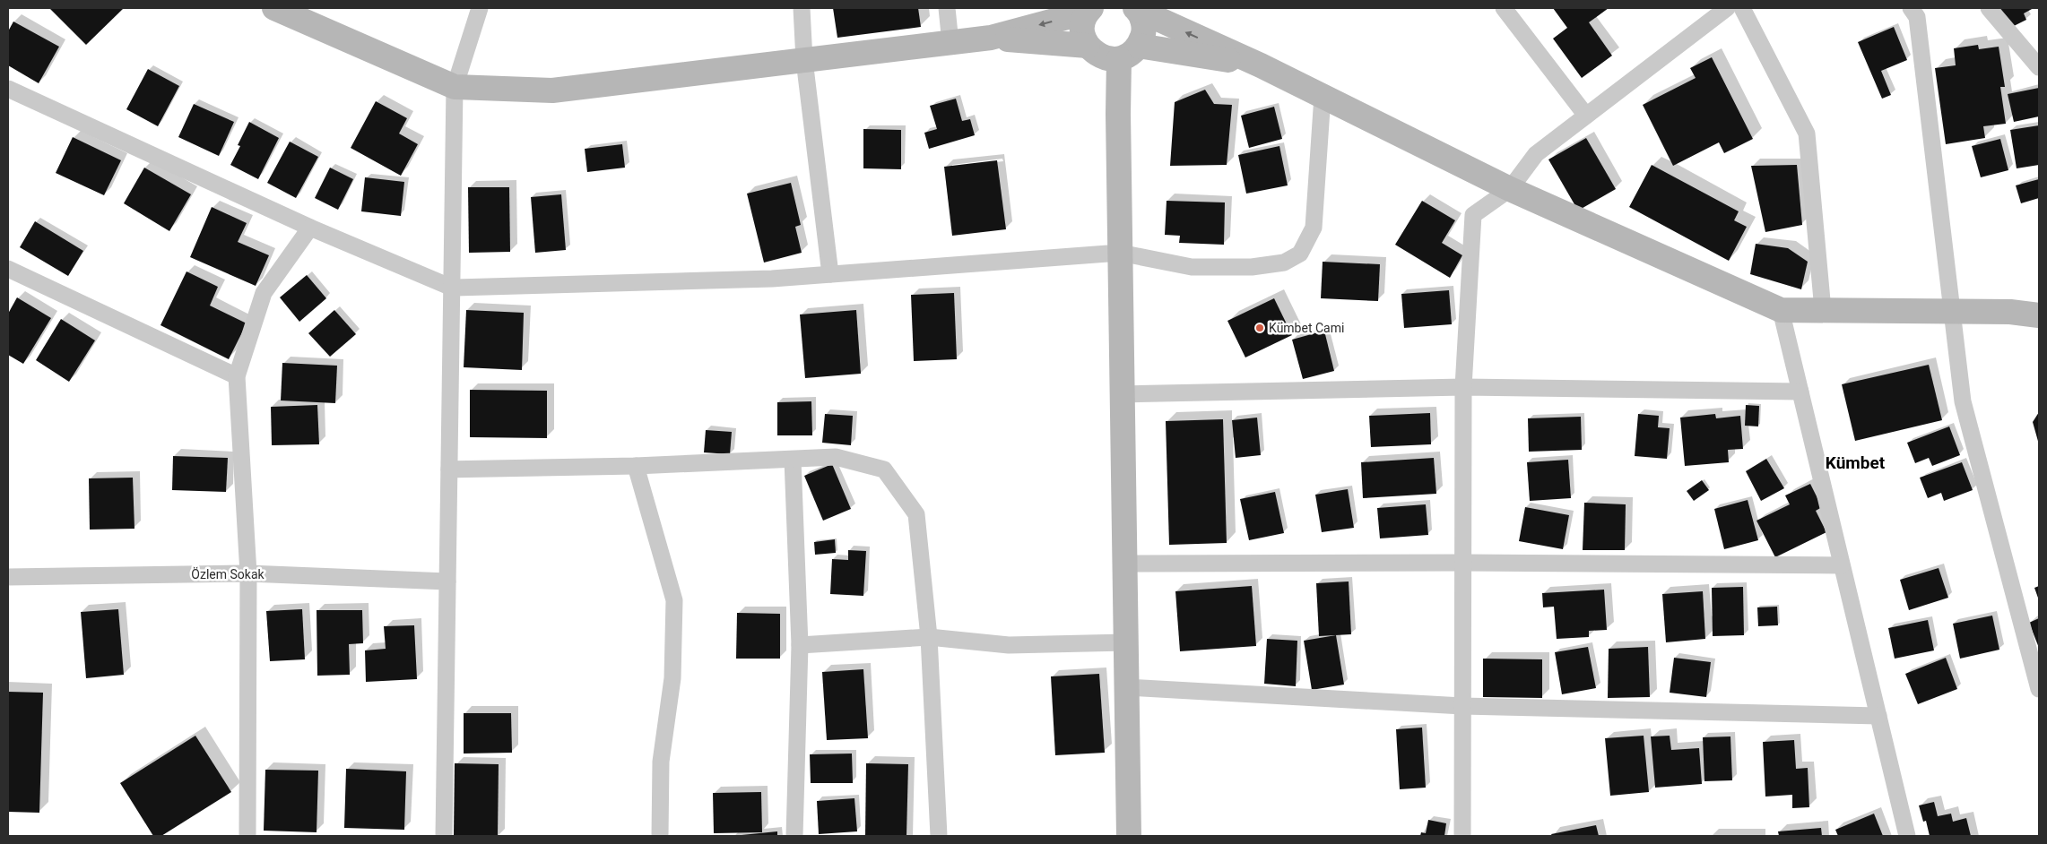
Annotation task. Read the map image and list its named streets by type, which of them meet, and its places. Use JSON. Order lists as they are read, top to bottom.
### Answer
{
  "streets": {
    "street": ["Özlem Sokak"]
  },
  "districts": ["Kümbet"],
  "places": ["Kümbet Cami"]
}
